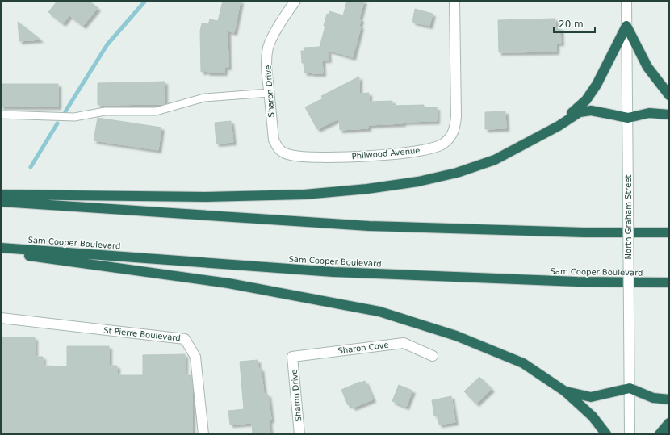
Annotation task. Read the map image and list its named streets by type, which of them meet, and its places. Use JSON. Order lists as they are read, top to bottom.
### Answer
{
  "streets": {
    "highway": ["Sam Cooper Boulevard"],
    "street": [
      "Sharon Drive",
      "Philwood Avenue",
      "North Graham Street",
      "St Pierre Boulevard",
      "Sharon Cove"
    ]
  },
  "crossings": [
    ["Sharon Drive", "Philwood Avenue"],
    ["Sharon Drive", "Sharon Cove"]
  ],
  "scale_bar": "20 m"
}
